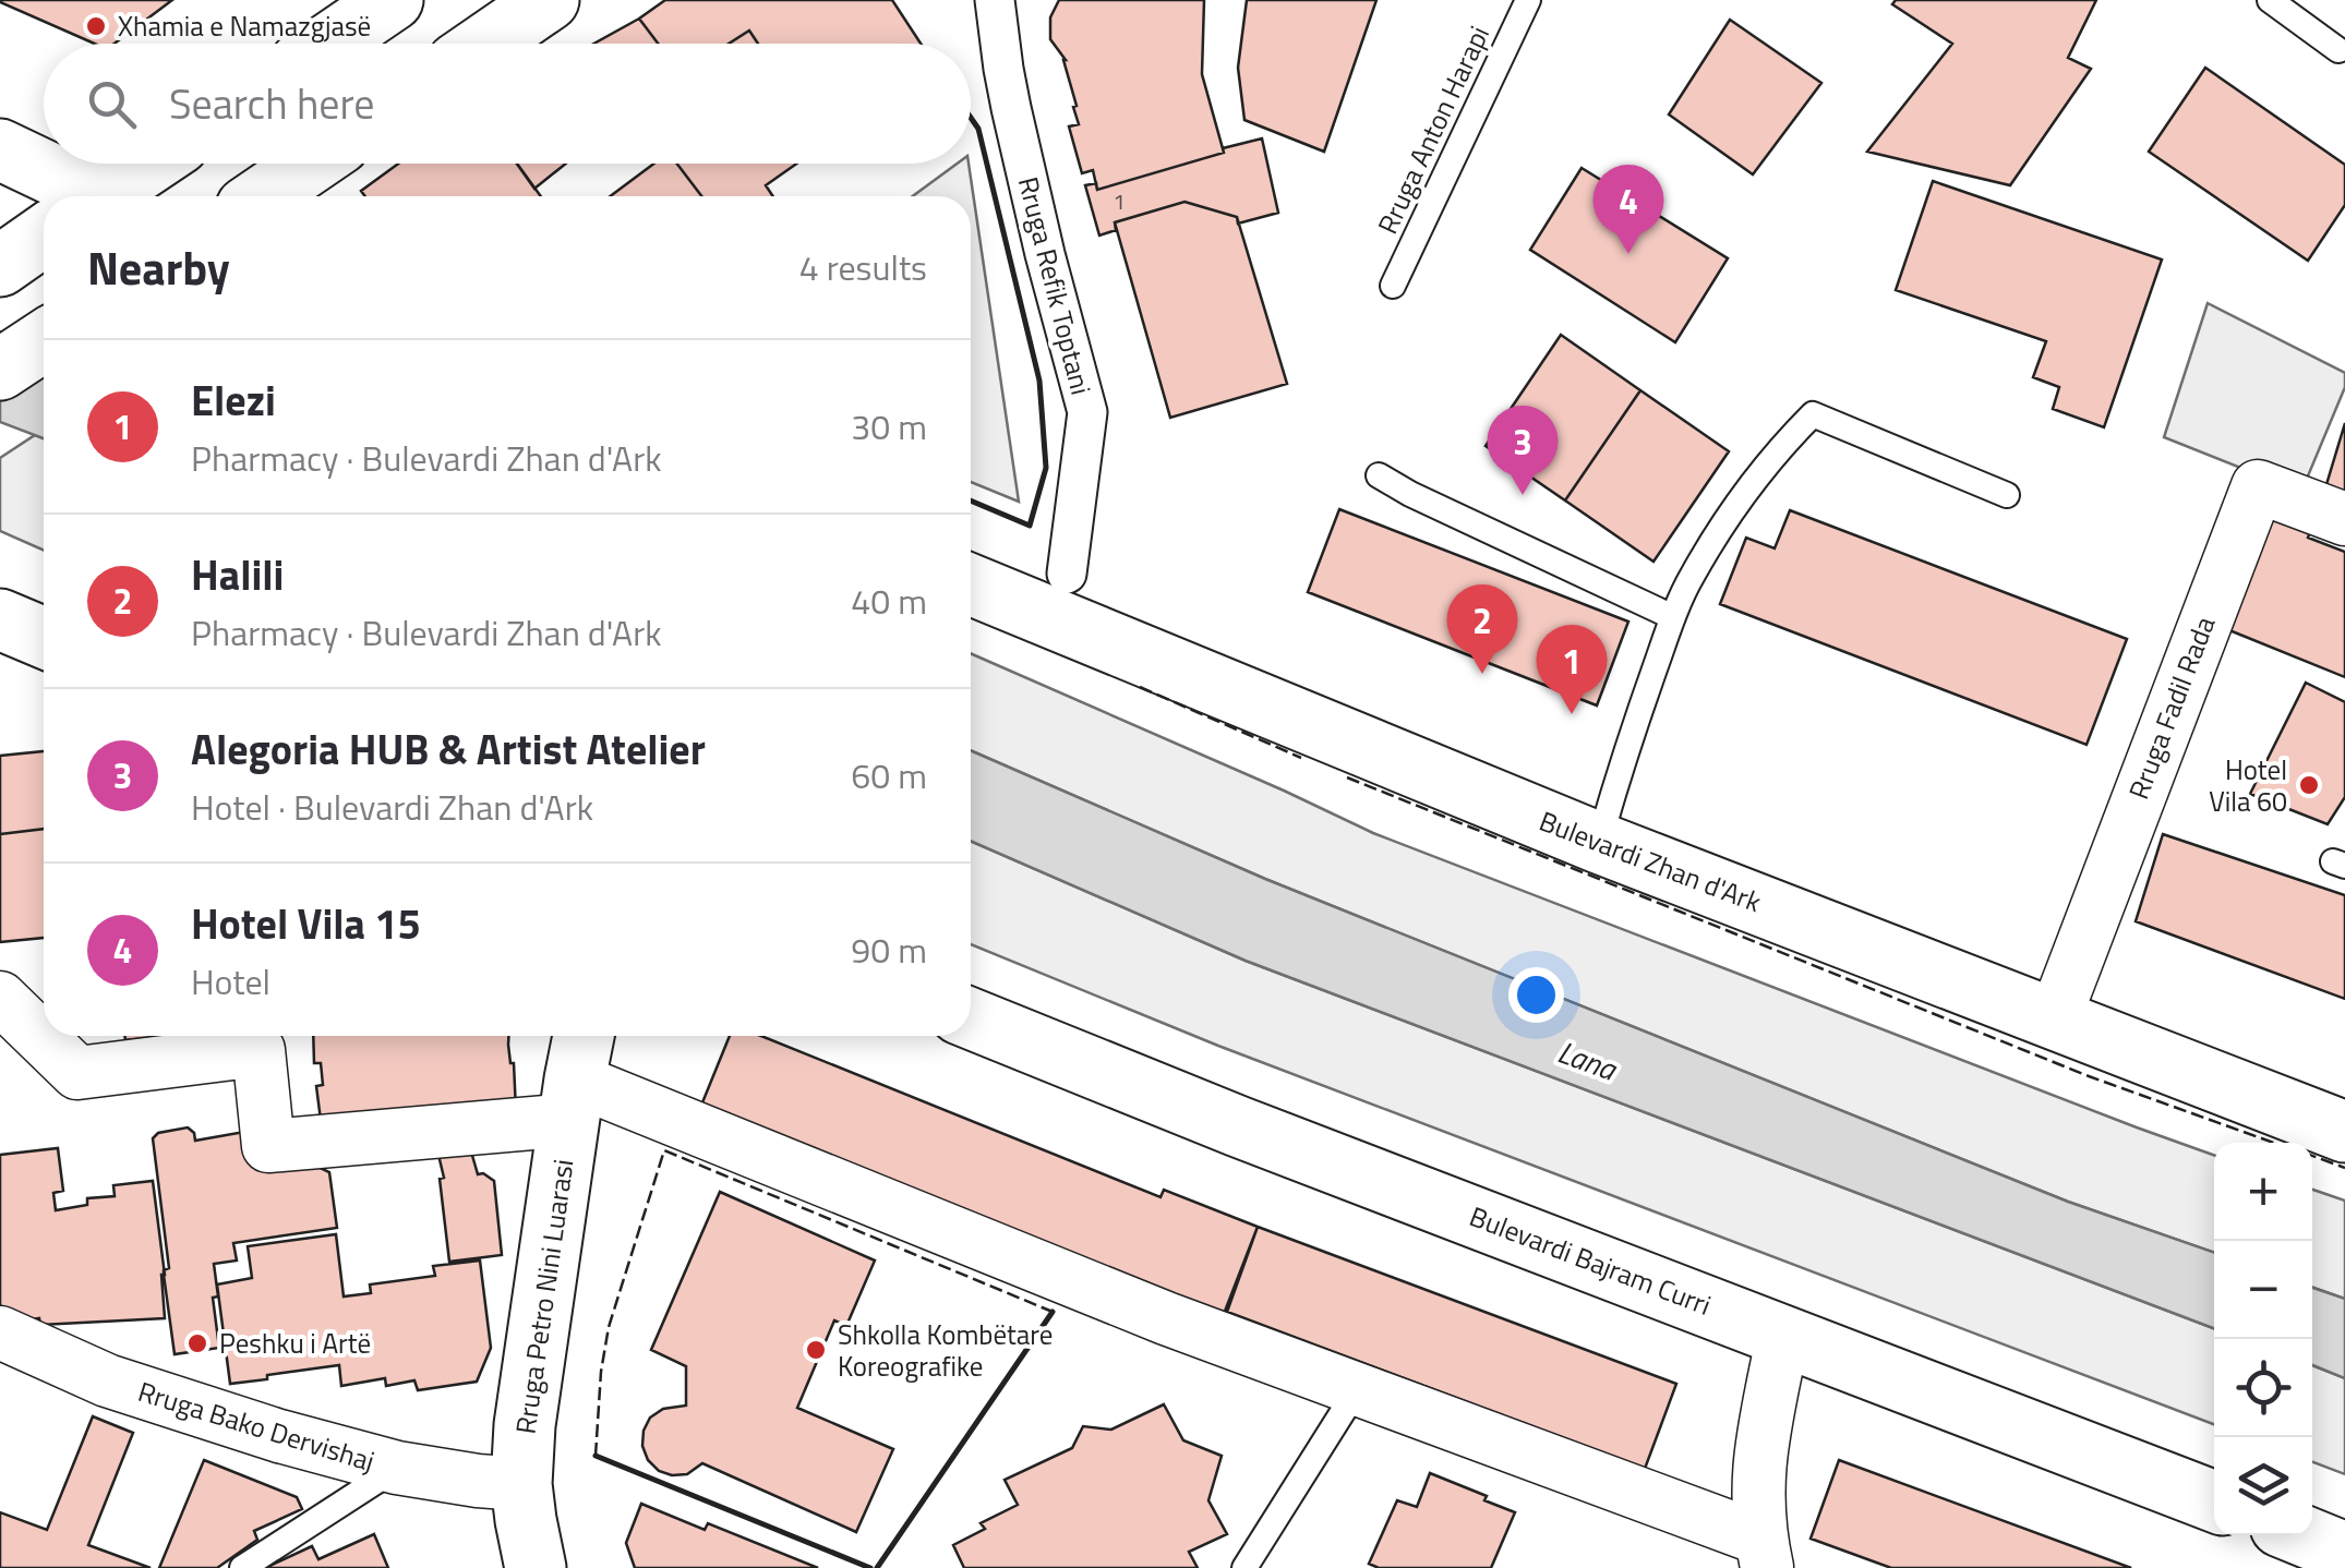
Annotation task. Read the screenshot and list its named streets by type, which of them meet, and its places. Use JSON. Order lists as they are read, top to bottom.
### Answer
{
  "streets": {
    "main road": ["Bulevardi Zhan d'Ark", "Bulevardi Bajram Curri", "Rruga Petro Nini Luarasi"],
    "street": ["Rruga Refik Toptani", "Rruga Fadil Rada", "Rruga Bako Dervishaj"],
    "lane": ["Rruga Anton Harapi"]
  },
  "crossings": [
    ["Rruga Fadil Rada", "Bulevardi Zhan d'Ark"],
    ["Rruga Petro Nini Luarasi", "Rruga Bako Dervishaj"]
  ],
  "water": ["Lana"],
  "places": [
    "Xhamia e Namazgjasë",
    "Hotel Vila 60",
    "Peshku i Artë",
    "Shkolla Kombëtare Koreografike"
  ],
  "house_numbers": ["1"],
  "page": {
    "search": "Search here",
    "pins": [
      "4",
      "3",
      "2",
      "1"
    ],
    "heading": ["Nearby", "4 results"],
    "list": [
      {
        "mark": "1",
        "name": "Elezi",
        "note": "Pharmacy · Bulevardi Zhan d'Ark",
        "value": "30 m"
      },
      {
        "mark": "2",
        "name": "Halili",
        "note": "Pharmacy · Bulevardi Zhan d'Ark",
        "value": "40 m"
      },
      {
        "mark": "3",
        "name": "Alegoria HUB & Artist Atelier",
        "note": "Hotel · Bulevardi Zhan d'Ark",
        "value": "60 m"
      },
      {
        "mark": "4",
        "name": "Hotel Vila 15",
        "note": "Hotel",
        "value": "90 m"
      }
    ],
    "map_buttons": ["+", "−"]
  }
}
